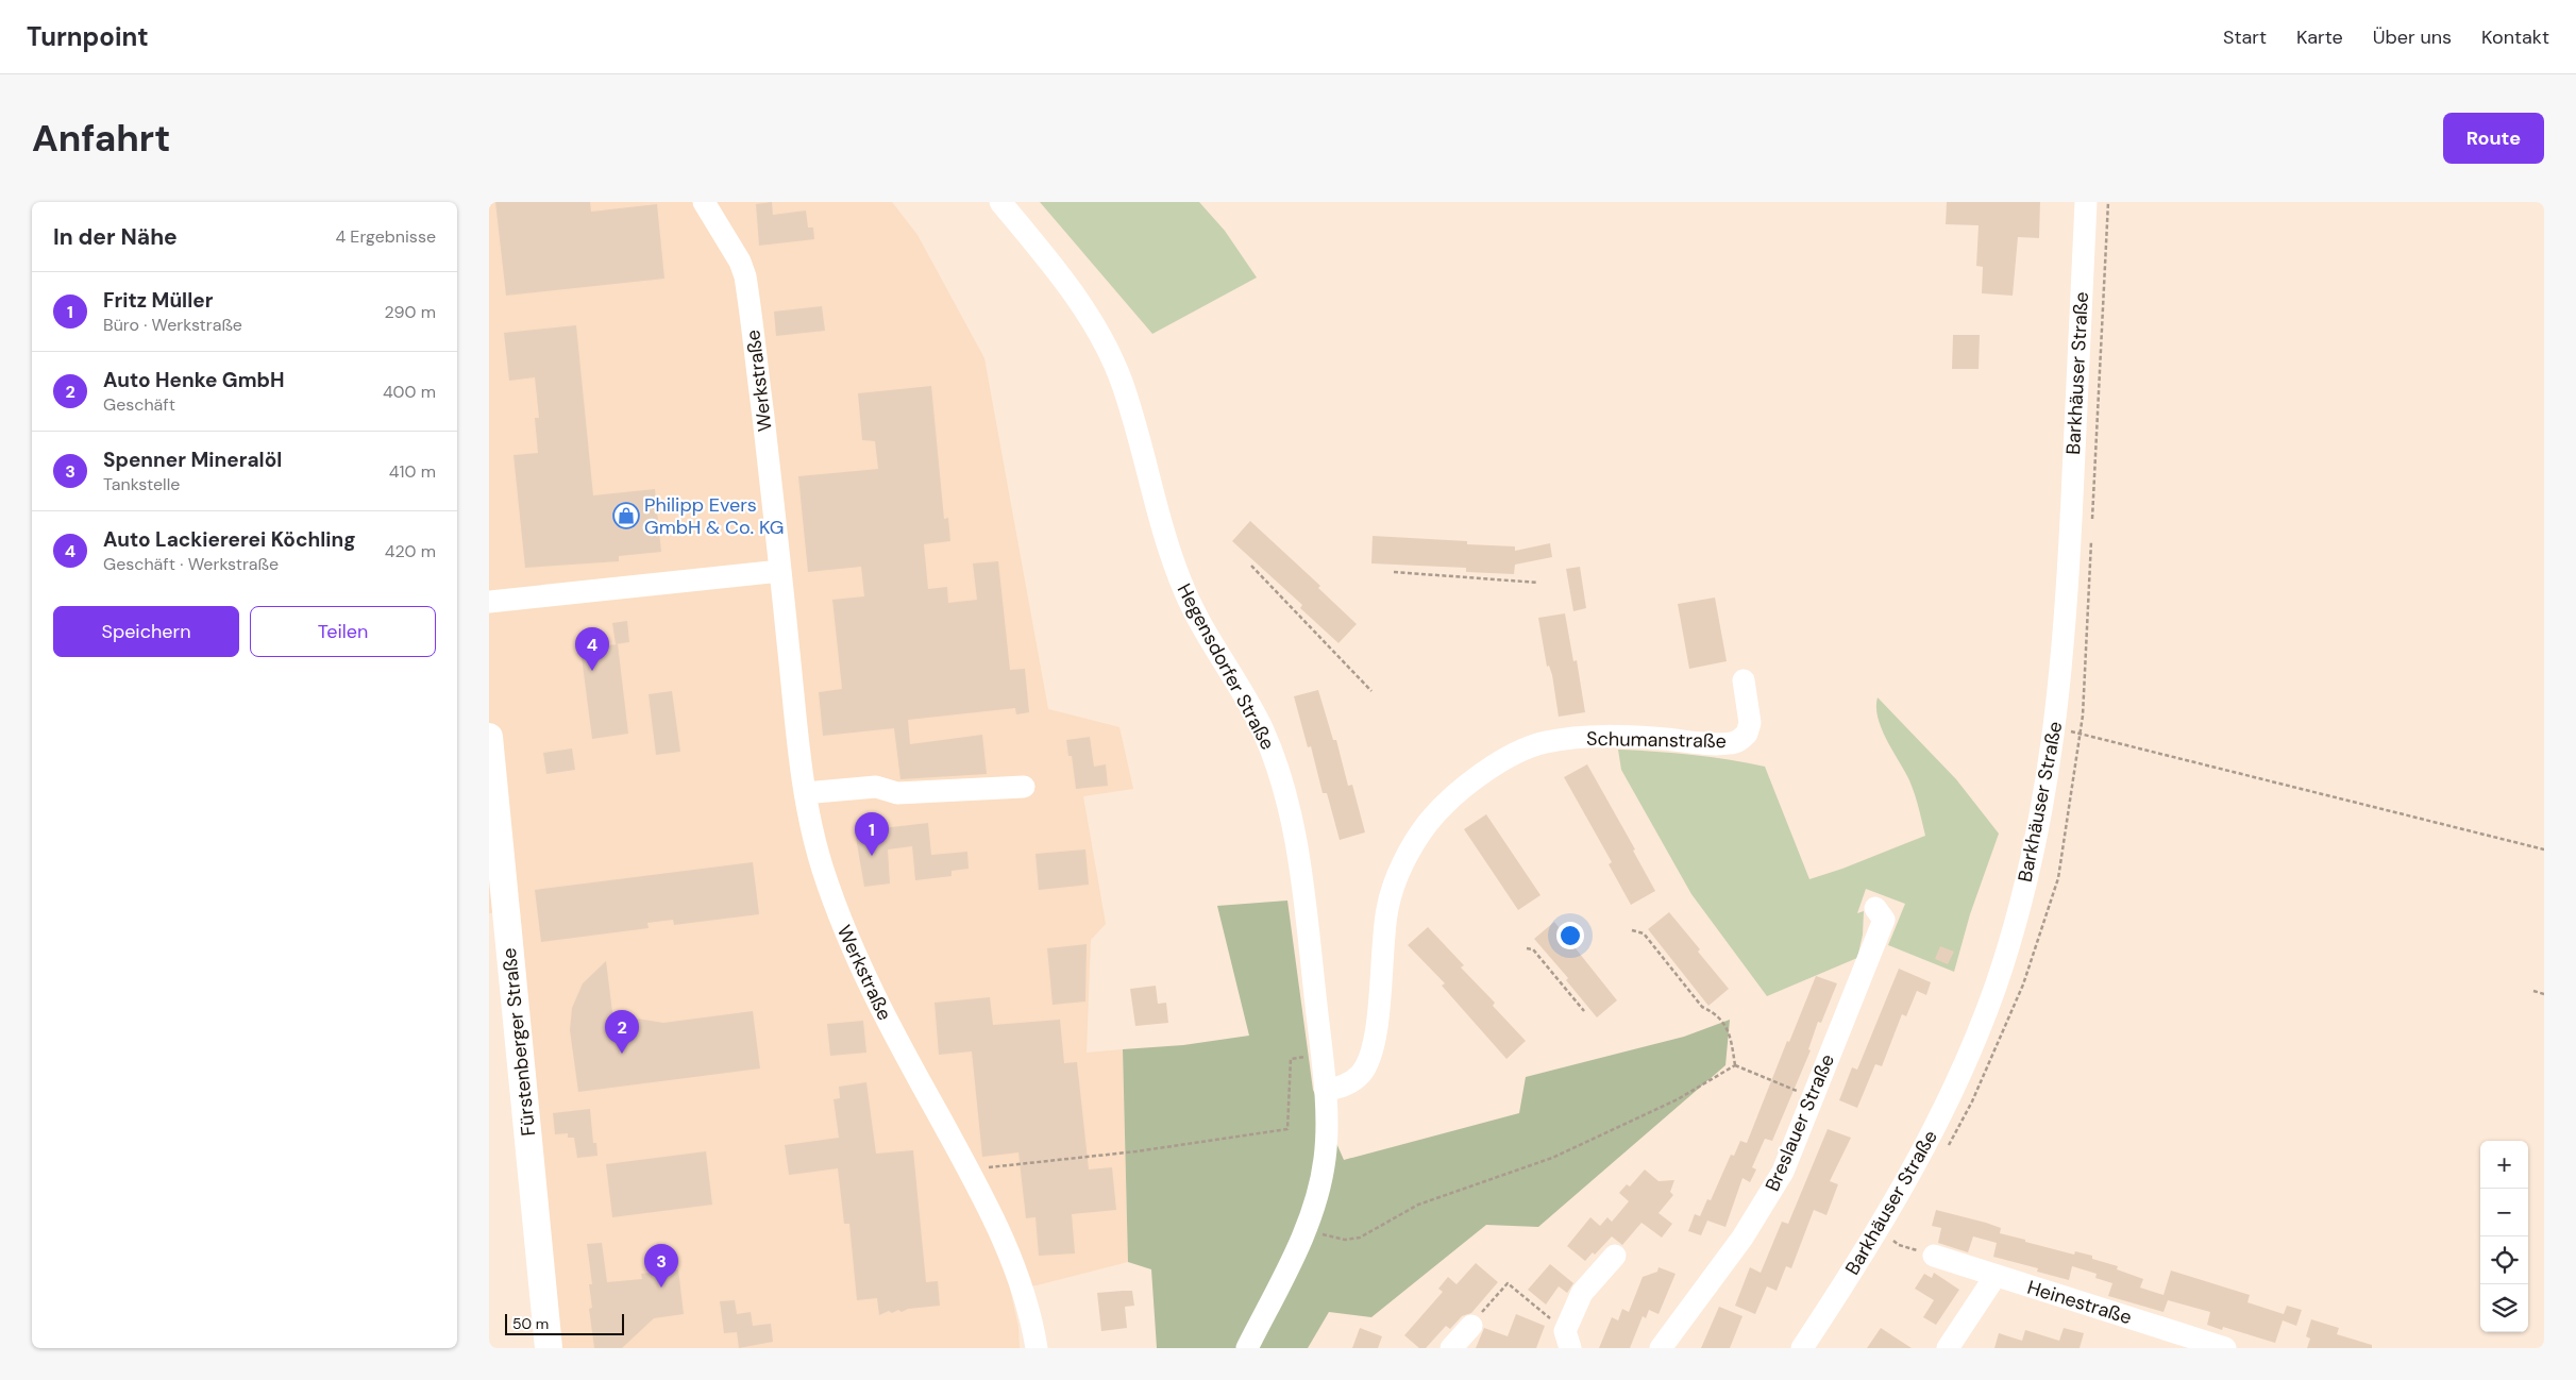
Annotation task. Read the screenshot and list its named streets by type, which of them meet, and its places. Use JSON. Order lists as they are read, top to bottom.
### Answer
{
  "streets": {
    "main road": ["Fürstenberger Straße"],
    "street": [
      "Barkhäuser Straße",
      "Werkstraße",
      "Hegensdorfer Straße",
      "Schumanstraße",
      "Breslauer Straße",
      "Heinestraße"
    ]
  },
  "crossings": [
    ["Hegensdorfer Straße", "Schumanstraße"]
  ],
  "places": {
    "shop": ["Philipp Evers GmbH & Co. KG"]
  },
  "scale_bar": "50 m",
  "page": {
    "header": "Turnpoint",
    "nav": [
      "Start",
      "Karte",
      "Über uns",
      "Kontakt"
    ],
    "buttons": [
      "Route",
      ["Speichern", "Teilen"]
    ],
    "title": "Anfahrt",
    "heading": ["In der Nähe", "4 Ergebnisse"],
    "list": [
      {
        "mark": "1",
        "name": "Fritz Müller",
        "note": "Büro · Werkstraße",
        "value": "290 m"
      },
      {
        "mark": "2",
        "name": "Auto Henke GmbH",
        "note": "Geschäft",
        "value": "400 m"
      },
      {
        "mark": "3",
        "name": "Spenner Mineralöl",
        "note": "Tankstelle",
        "value": "410 m"
      },
      {
        "mark": "4",
        "name": "Auto Lackiererei Köchling",
        "note": "Geschäft · Werkstraße",
        "value": "420 m"
      }
    ],
    "pins": [
      "4",
      "1",
      "2",
      "3"
    ],
    "map_buttons": ["+", "−"],
    "scale": "50 m"
  }
}
